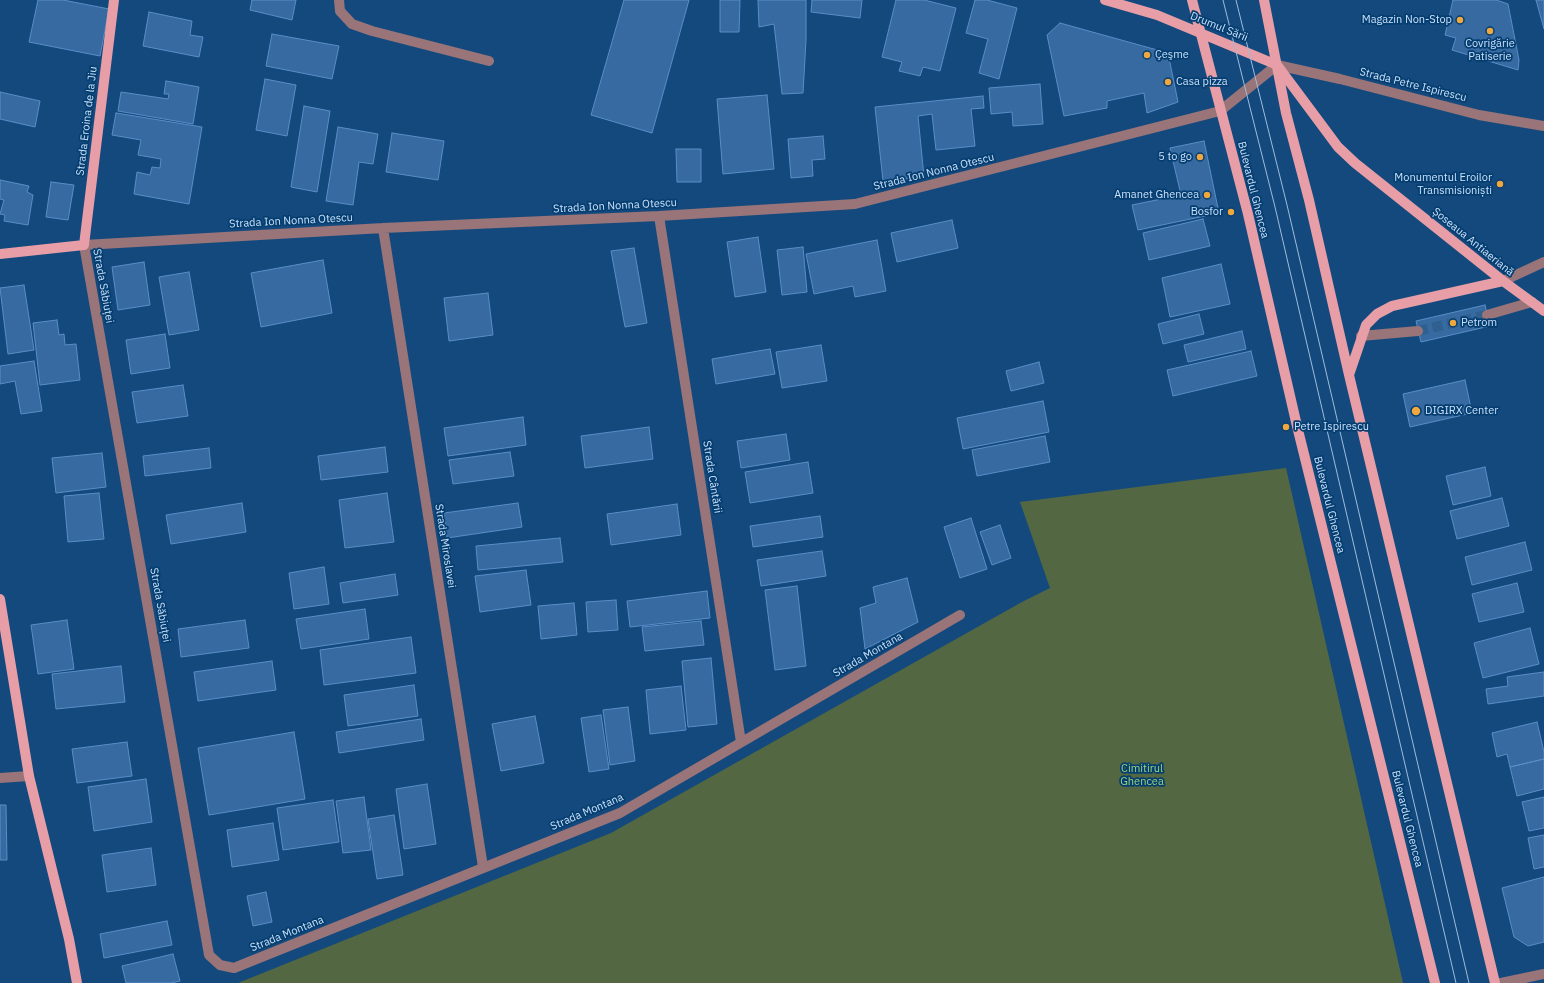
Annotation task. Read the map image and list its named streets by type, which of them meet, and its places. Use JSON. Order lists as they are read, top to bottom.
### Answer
{
  "streets": {
    "main road": [
      "Drumul Sării",
      "Strada Eroina de la Jiu",
      "Strada Ion Nonna Otescu",
      "Bulevardul Ghencea",
      "Șoseaua Antiaeriană"
    ],
    "street": [
      "Strada Petre Ispirescu",
      "Strada Săbiuței",
      "Strada Cântării",
      "Strada Miroslavei",
      "Strada Montana"
    ]
  },
  "crossings": [
    ["Drumul Sării", "Strada Petre Ispirescu"],
    ["Drumul Sării", "Bulevardul Ghencea"],
    ["Drumul Sării", "Șoseaua Antiaeriană"],
    ["Strada Petre Ispirescu", "Șoseaua Antiaeriană"],
    ["Strada Eroina de la Jiu", "Strada Ion Nonna Otescu"],
    ["Strada Eroina de la Jiu", "Strada Săbiuței"],
    ["Strada Ion Nonna Otescu", "Bulevardul Ghencea"],
    ["Strada Ion Nonna Otescu", "Strada Săbiuței"],
    ["Strada Ion Nonna Otescu", "Strada Cântării"],
    ["Strada Ion Nonna Otescu", "Strada Miroslavei"],
    ["Strada Săbiuței", "Strada Montana"],
    ["Strada Cântării", "Strada Montana"],
    ["Strada Miroslavei", "Strada Montana"]
  ],
  "parks": ["Cimitirul Ghencea"],
  "places": [
    "Magazin Non-Stop",
    "Covrigărie Patiserie",
    "Çeşme",
    "Casa pizza",
    "5 to go",
    "Monumentul Eroilor Transmisioniști",
    "Amanet Ghencea",
    "Bosfor",
    "Petrom",
    "DIGIRX Center",
    "Petre Ispirescu"
  ]
}
